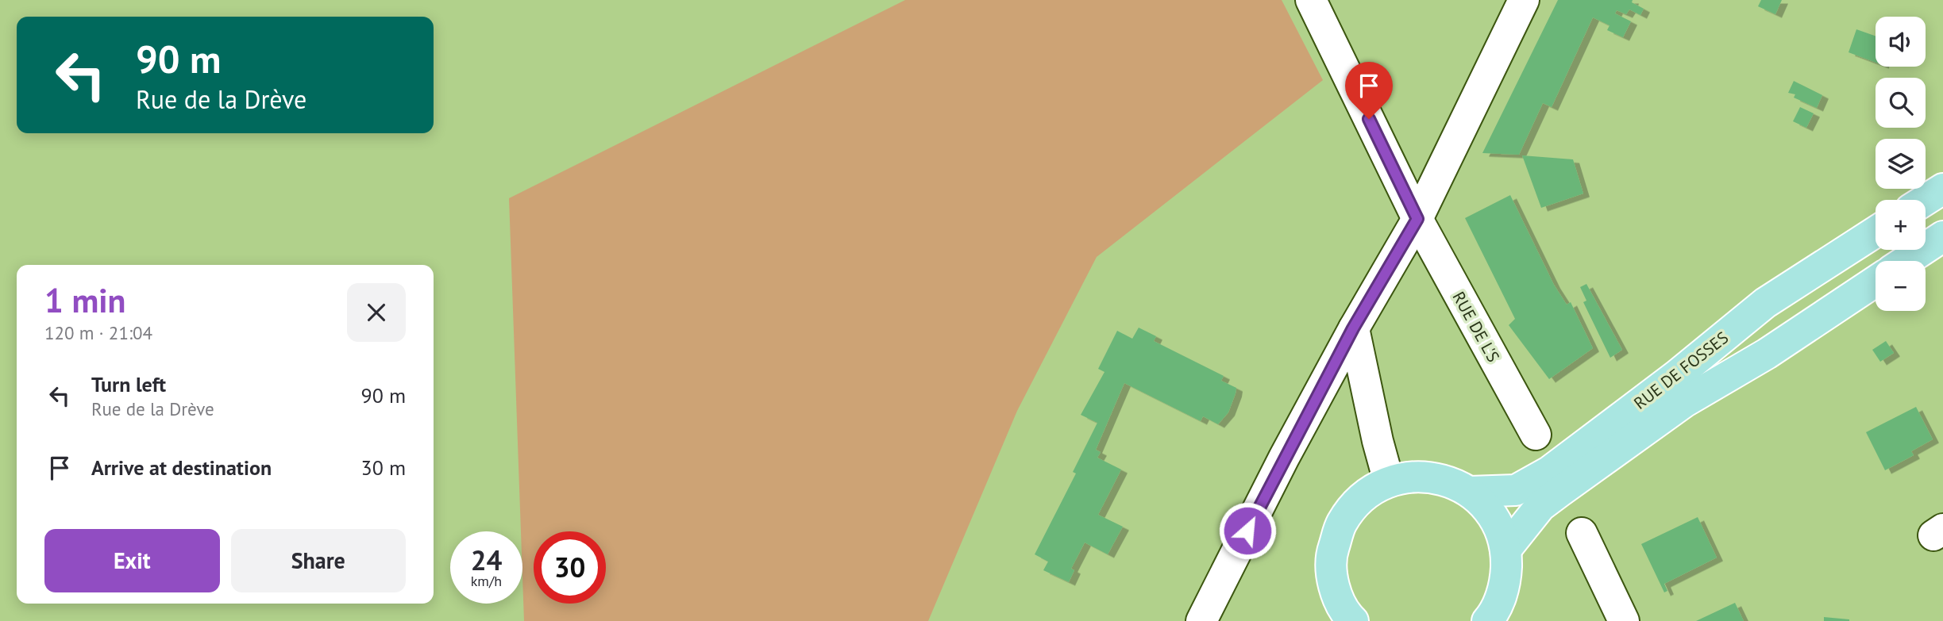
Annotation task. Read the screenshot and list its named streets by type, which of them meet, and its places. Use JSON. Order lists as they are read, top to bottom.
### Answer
{
  "streets": {
    "main road": ["RUE DE FOSSES"],
    "street": ["RUE DE L'S"]
  },
  "page": {
    "map_buttons": ["+", "−"],
    "turn": ["90 m", "Rue de la Drève"],
    "heading": ["1 min", "120 m · 21:04"],
    "list": [
      {
        "name": "Turn left",
        "note": "Rue de la Drève",
        "value": "90 m"
      },
      {
        "name": "Arrive at destination",
        "value": "30 m"
      }
    ],
    "buttons": ["Exit", "Share"],
    "speed": "24 km/h",
    "limit": "30"
  }
}
